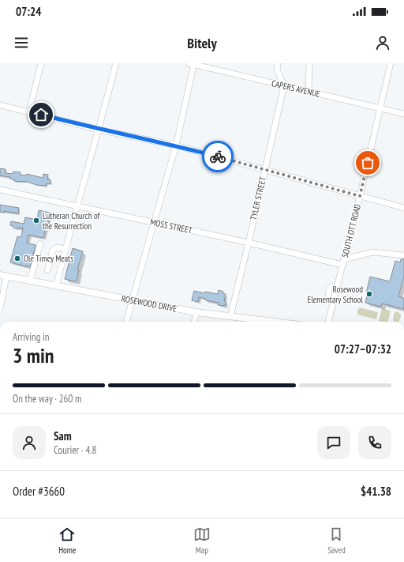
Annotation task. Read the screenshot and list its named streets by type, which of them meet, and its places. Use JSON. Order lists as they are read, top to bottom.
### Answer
{
  "streets": {
    "main road": ["ROSEWOOD DRIVE"],
    "street": [
      "CAPERS AVENUE",
      "TYLER STREET",
      "MOSS STREET",
      "SOUTH OTT ROAD"
    ]
  },
  "crossings": [
    ["CAPERS AVENUE", "TYLER STREET"],
    ["CAPERS AVENUE", "SOUTH OTT ROAD"],
    ["TYLER STREET", "MOSS STREET"],
    ["TYLER STREET", "ROSEWOOD DRIVE"],
    ["MOSS STREET", "SOUTH OTT ROAD"]
  ],
  "places": ["Lutheran Church of the Resurrection", "Ole Timey Meats", "Rosewood Elementary School"],
  "page": {
    "status": "07:24",
    "header": "Bitely",
    "heading": ["3 min", "Arriving in", "07:27–07:32"],
    "panel": [
      "Sam",
      "Courier · 4.8",
      "Order #3660",
      "$41.38"
    ],
    "bar": "On the way · 260 m",
    "tabs": ["Home", "Map", "Saved"]
  }
}
